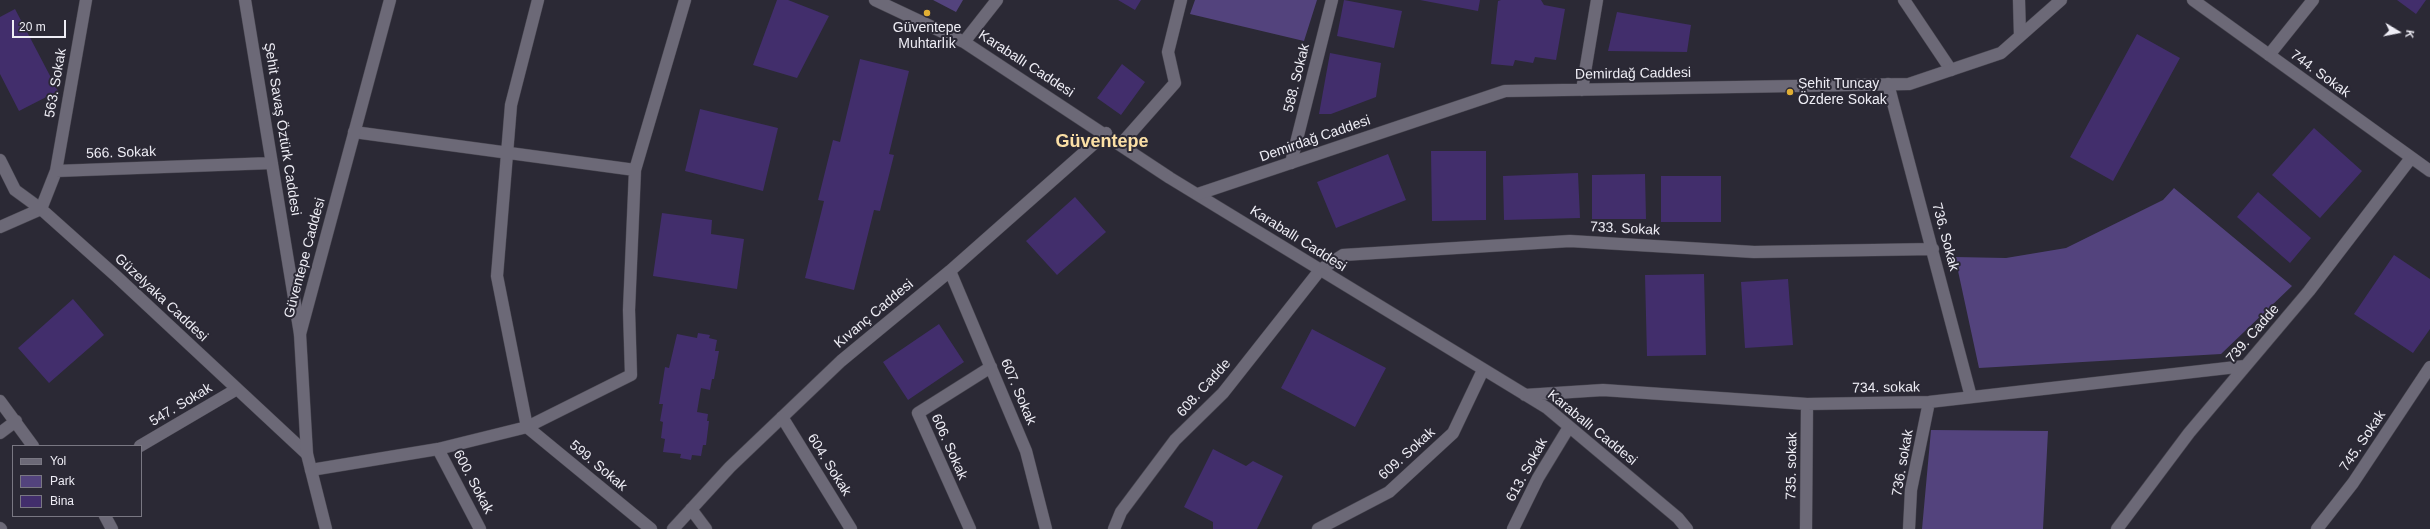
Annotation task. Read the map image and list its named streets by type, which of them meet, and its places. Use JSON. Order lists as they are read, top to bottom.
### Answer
{
  "streets": {
    "street": [
      "Karaballı Caddesi",
      "Demirdağ Caddesi",
      "744. Sokak",
      "588. Sokak",
      "563. Sokak",
      "Şehit Savaş Öztürk Caddesi",
      "566. Sokak",
      "733. Sokak",
      "736. Sokak",
      "Güventepe Caddesi",
      "Güzelyaka Caddesi",
      "Kıvanç Caddesi",
      "739. Cadde",
      "608. Cadde",
      "734. sokak",
      "607. Sokak",
      "547. Sokak",
      "745. Sokak",
      "606. Sokak",
      "609. Sokak",
      "736. sokak",
      "604. Sokak",
      "599. Sokak",
      "735. sokak",
      "613. Sokak",
      "600. Sokak"
    ]
  },
  "crossings": [
    ["Karaballı Caddesi", "Demirdağ Caddesi"],
    ["Karaballı Caddesi", "733. Sokak"],
    ["Karaballı Caddesi", "Kıvanç Caddesi"],
    ["Karaballı Caddesi", "608. Cadde"],
    ["Karaballı Caddesi", "734. sokak"],
    ["Karaballı Caddesi", "609. Sokak"],
    ["Karaballı Caddesi", "613. Sokak"],
    ["Demirdağ Caddesi", "588. Sokak"],
    ["Demirdağ Caddesi", "736. Sokak"],
    ["744. Sokak", "739. Cadde"],
    ["563. Sokak", "566. Sokak"],
    ["Şehit Savaş Öztürk Caddesi", "566. Sokak"],
    ["Şehit Savaş Öztürk Caddesi", "Güventepe Caddesi"],
    ["733. Sokak", "736. Sokak"],
    ["733. Sokak", "608. Cadde"],
    ["736. Sokak", "734. sokak"],
    ["Güventepe Caddesi", "Güzelyaka Caddesi"],
    ["Güzelyaka Caddesi", "547. Sokak"],
    ["Kıvanç Caddesi", "607. Sokak"],
    ["Kıvanç Caddesi", "604. Sokak"],
    ["739. Cadde", "734. sokak"],
    ["734. sokak", "736. sokak"],
    ["734. sokak", "735. sokak"],
    ["607. Sokak", "606. Sokak"]
  ],
  "districts": ["Güventepe"],
  "places": ["Güventepe Muhtarlık", "Şehit Tuncay Özdere Sokak"],
  "legend": ["Yol", "Park", "Bina"],
  "scale_bar": "20 m",
  "north": "right"
}
